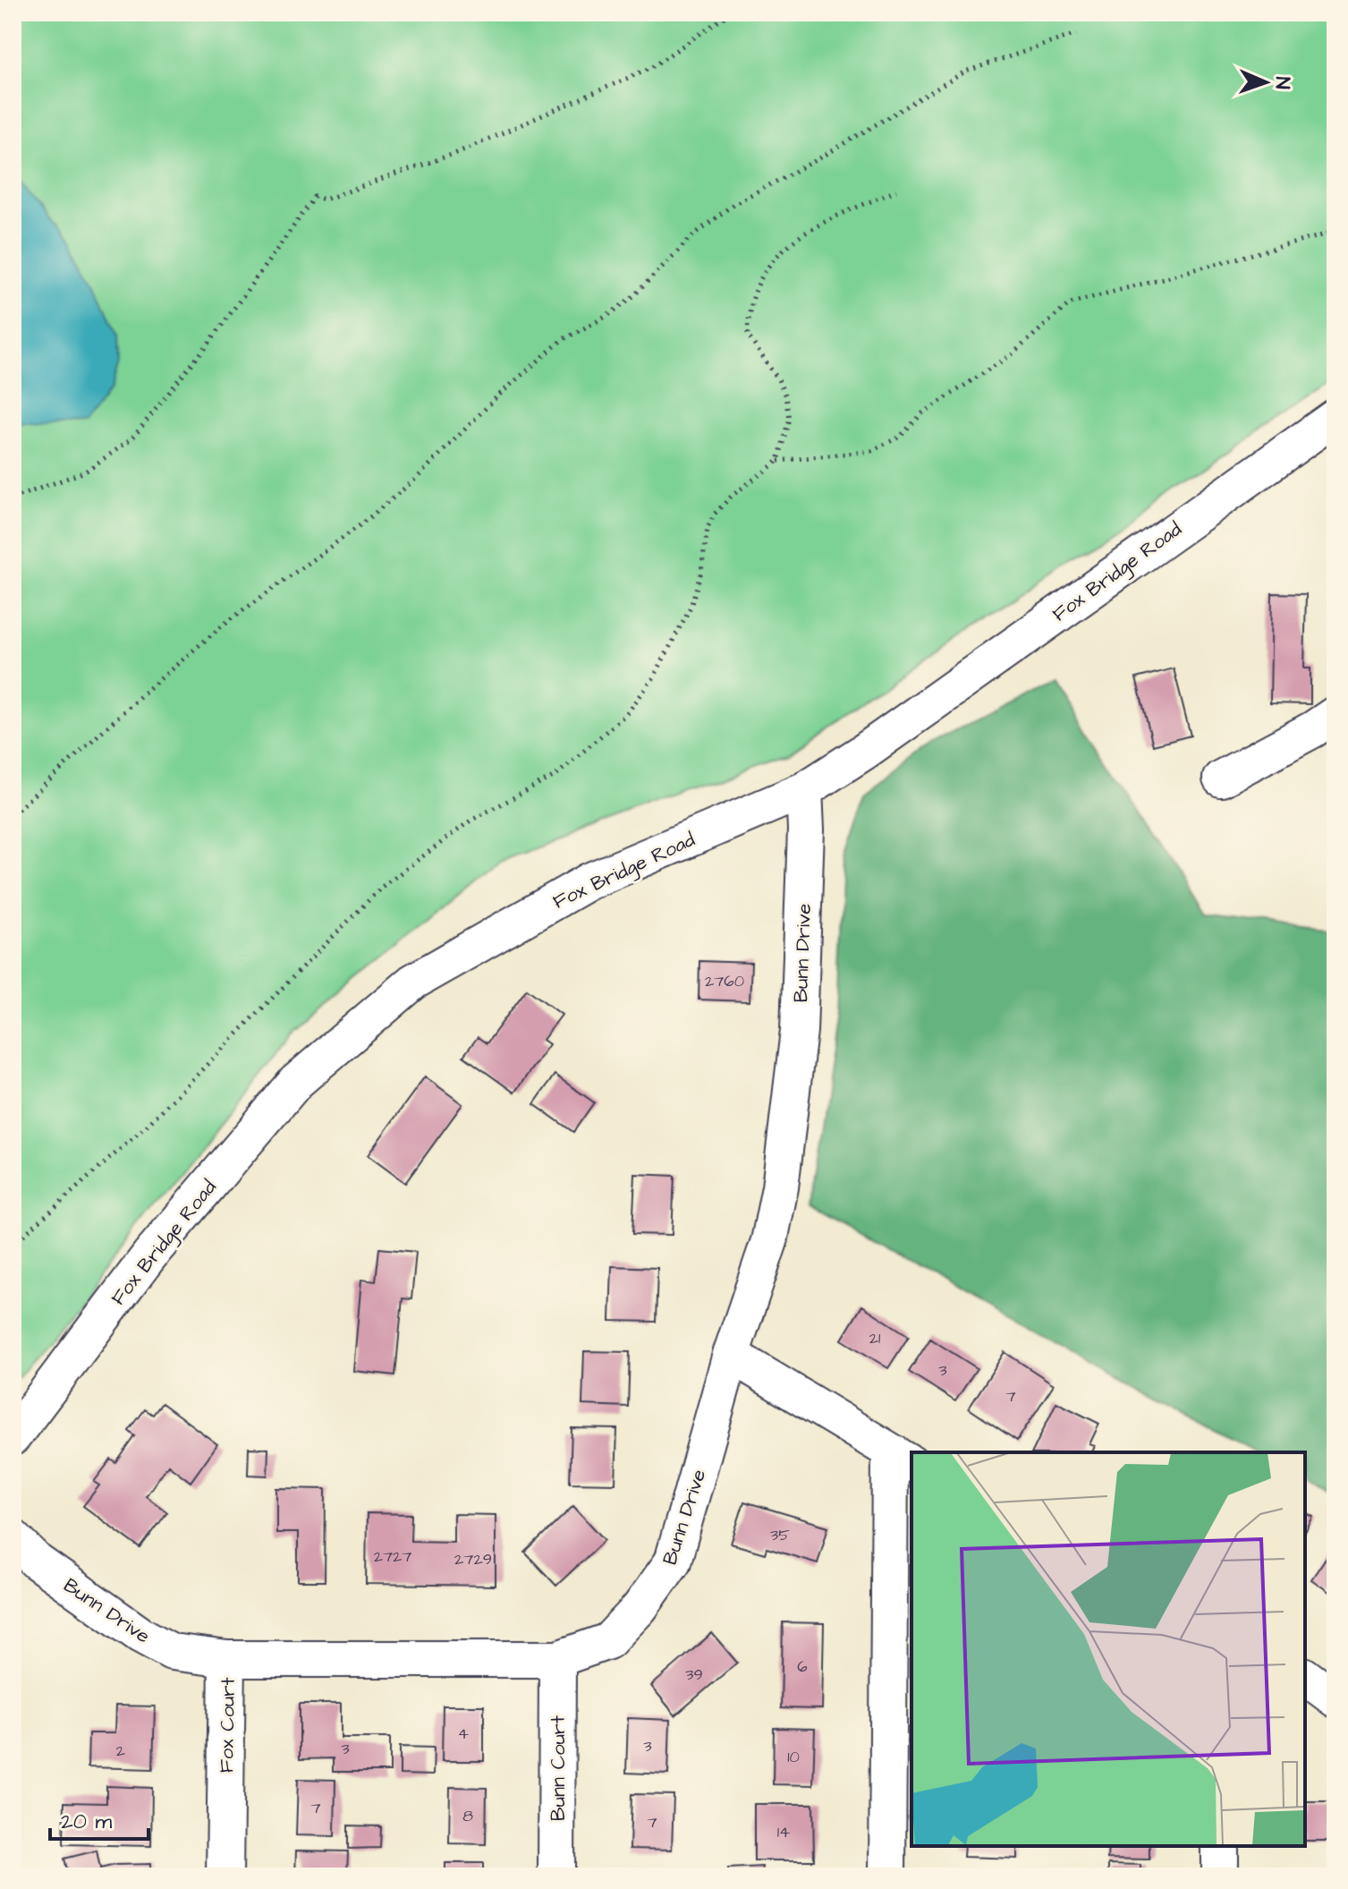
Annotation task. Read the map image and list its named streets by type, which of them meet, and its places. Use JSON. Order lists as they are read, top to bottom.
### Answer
{
  "streets": {
    "street": [
      "Fox Bridge Road",
      "Bunn Drive",
      "Fox Court",
      "Bunn Court"
    ]
  },
  "crossings": [
    ["Fox Bridge Road", "Bunn Drive"],
    ["Bunn Drive", "Fox Court"],
    ["Bunn Drive", "Bunn Court"]
  ],
  "house_numbers": [
    "2760",
    "21",
    "3",
    "7",
    "35",
    "2727",
    "2729",
    "6",
    "39",
    "4",
    "3",
    "3",
    "2",
    "10",
    "7",
    "8",
    "7",
    "14"
  ],
  "scale_bar": "20 m",
  "north": "right"
}
